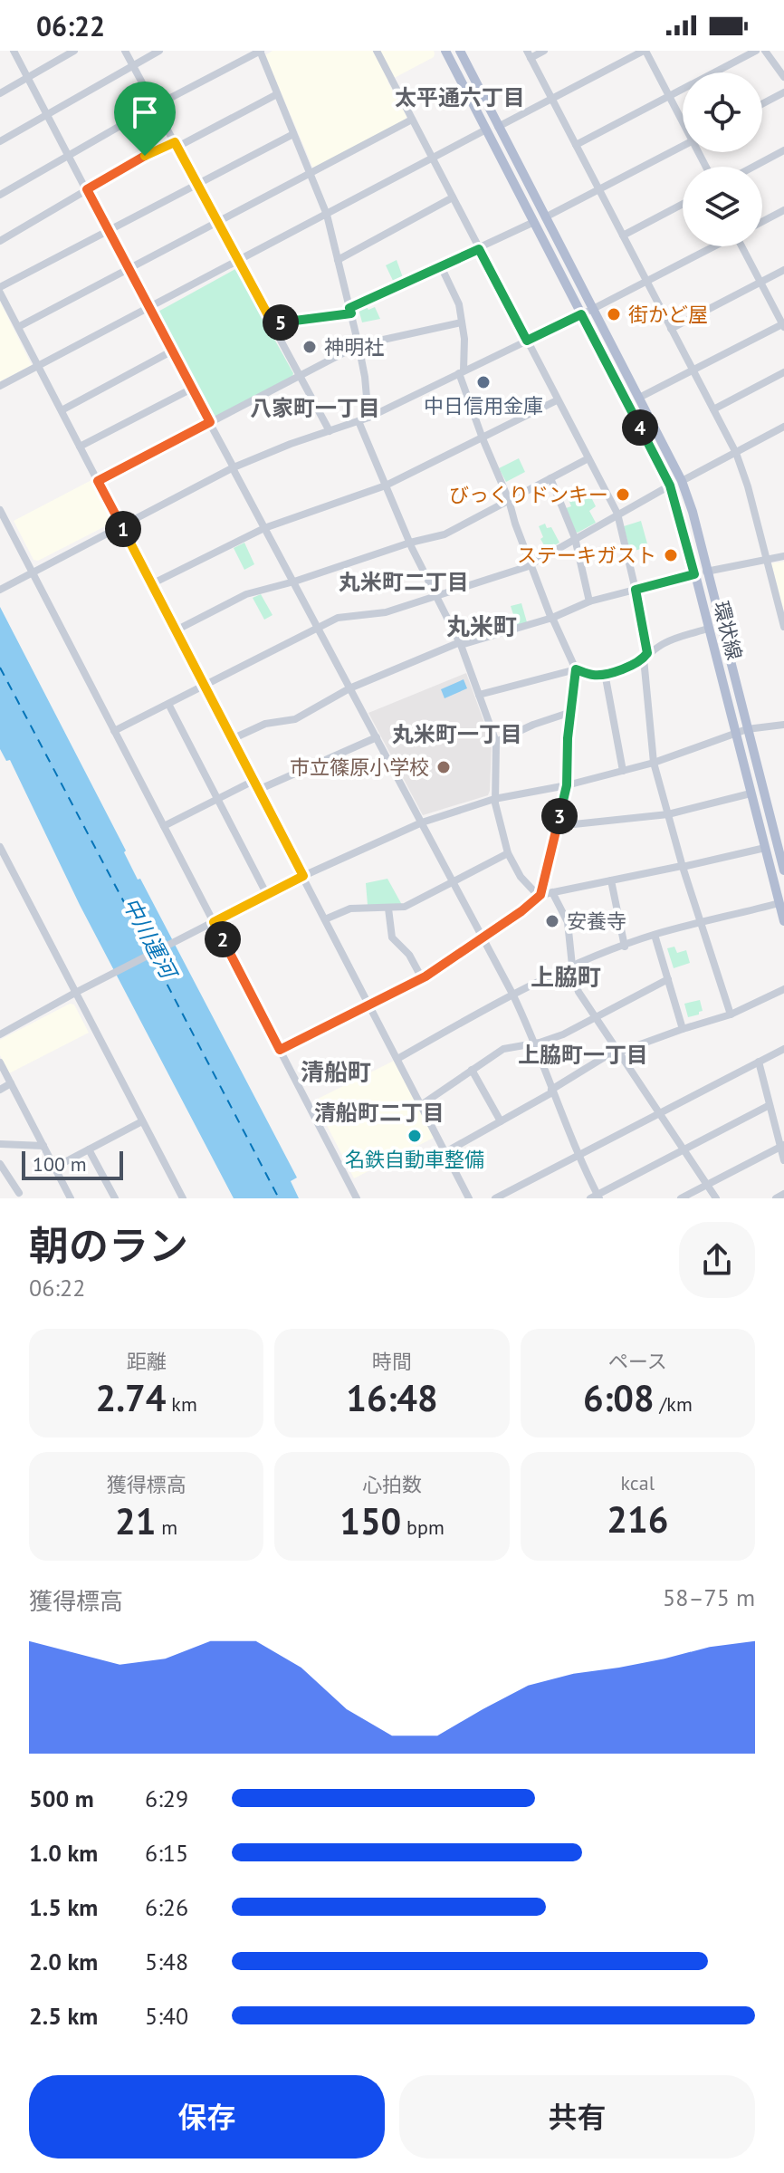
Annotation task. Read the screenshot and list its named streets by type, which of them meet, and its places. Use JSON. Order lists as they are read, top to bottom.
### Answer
{
  "streets": {
    "main road": ["環状線"]
  },
  "districts": [
    "太平通六丁目",
    "八家町一丁目",
    "丸米町二丁目",
    "丸米町",
    "丸米町一丁目",
    "上脇町",
    "上脇町一丁目",
    "清船町",
    "清船町二丁目"
  ],
  "water": ["中川運河"],
  "places": [
    "街かど屋",
    "神明社",
    "中日信用金庫",
    "びっくりドンキー",
    "ステーキガスト",
    "市立篠原小学校",
    "安養寺",
    "名鉄自動車整備"
  ],
  "scale_bar": "100 m",
  "page": {
    "status": "06:22",
    "pins": [
      "5",
      "4",
      "1",
      "3",
      "2"
    ],
    "scale": "100 m",
    "heading": ["朝のラン", "06:22"],
    "stats": [
      ["距離", "2.74 km"],
      ["時間", "16:48"],
      ["ペース", "6:08 /km"],
      ["獲得標高", "21 m"],
      ["心拍数", "150 bpm"],
      ["kcal", "216"]
    ],
    "chart": ["獲得標高", "58–75 m"],
    "list": [
      {
        "name": "500 m",
        "note": "6:29"
      },
      {
        "name": "1.0 km",
        "note": "6:15"
      },
      {
        "name": "1.5 km",
        "note": "6:26"
      },
      {
        "name": "2.0 km",
        "note": "5:48"
      },
      {
        "name": "2.5 km",
        "note": "5:40"
      }
    ],
    "buttons": ["保存", "共有"]
  }
}
